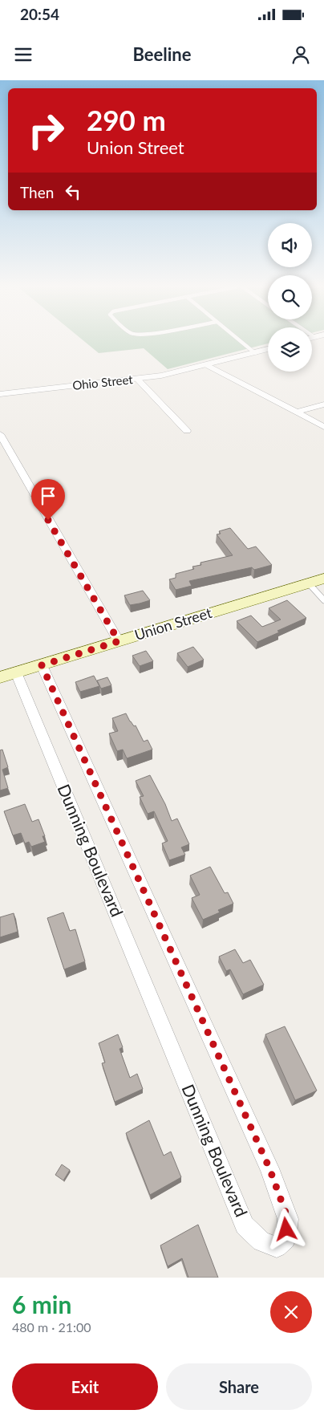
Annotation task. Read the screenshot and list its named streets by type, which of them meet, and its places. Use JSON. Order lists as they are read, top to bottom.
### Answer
{
  "streets": {
    "main road": ["Union Street"],
    "street": ["Ohio Street", "Dunning Boulevard"]
  },
  "crossings": [
    ["Union Street", "Dunning Boulevard"]
  ],
  "page": {
    "status": "20:54",
    "header": "Beeline",
    "turn": ["290 m", "Union Street"],
    "then": "Then",
    "heading": ["6 min", "480 m · 21:00"],
    "buttons": ["Exit", "Share"]
  }
}
